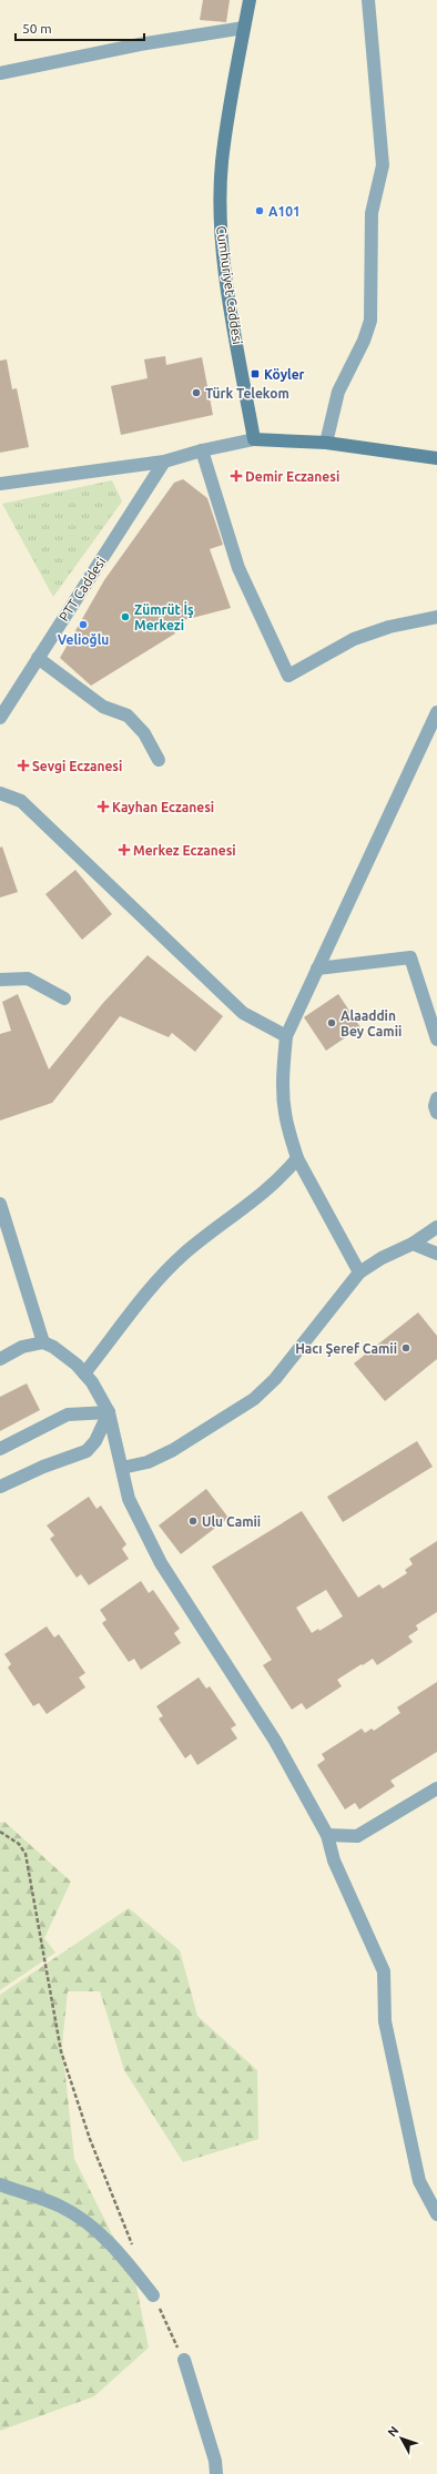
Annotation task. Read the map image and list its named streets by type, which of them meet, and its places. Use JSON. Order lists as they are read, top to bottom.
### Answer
{
  "streets": {
    "street": ["Cumhuriyet Caddesi", "PTT Caddesi"]
  },
  "places": {
    "other": [
      "A101",
      "Türk Telekom",
      "Zümrüt İş Merkezi",
      "Velioğlu",
      "Alaaddin Bey Camii",
      "Hacı Şeref Camii",
      "Ulu Camii"
    ],
    "transit": ["Köyler"],
    "health": [
      "Demir Eczanesi",
      "Sevgi Eczanesi",
      "Kayhan Eczanesi",
      "Merkez Eczanesi"
    ]
  },
  "scale_bar": "50 m",
  "north": "top left"
}
